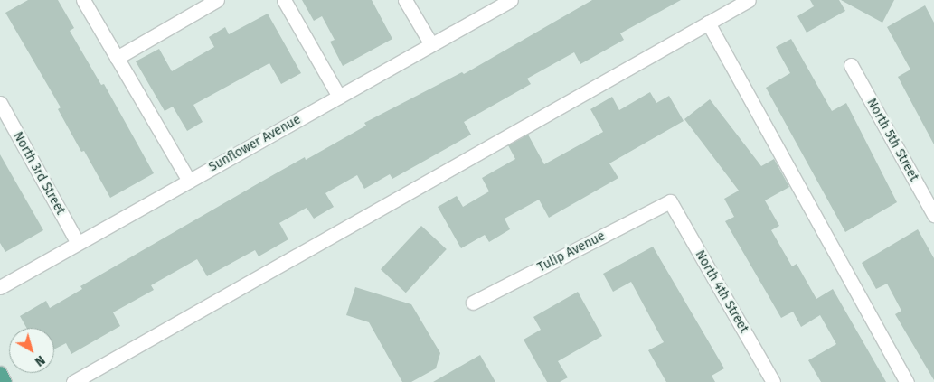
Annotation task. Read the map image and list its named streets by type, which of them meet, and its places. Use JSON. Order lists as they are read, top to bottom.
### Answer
{
  "streets": {
    "street": [
      "North 5th Street",
      "Sunflower Avenue",
      "North 3rd Street",
      "Tulip Avenue",
      "North 4th Street"
    ]
  },
  "crossings": [
    ["Sunflower Avenue", "North 3rd Street"],
    ["Tulip Avenue", "North 4th Street"]
  ],
  "north": "bottom right"
}
